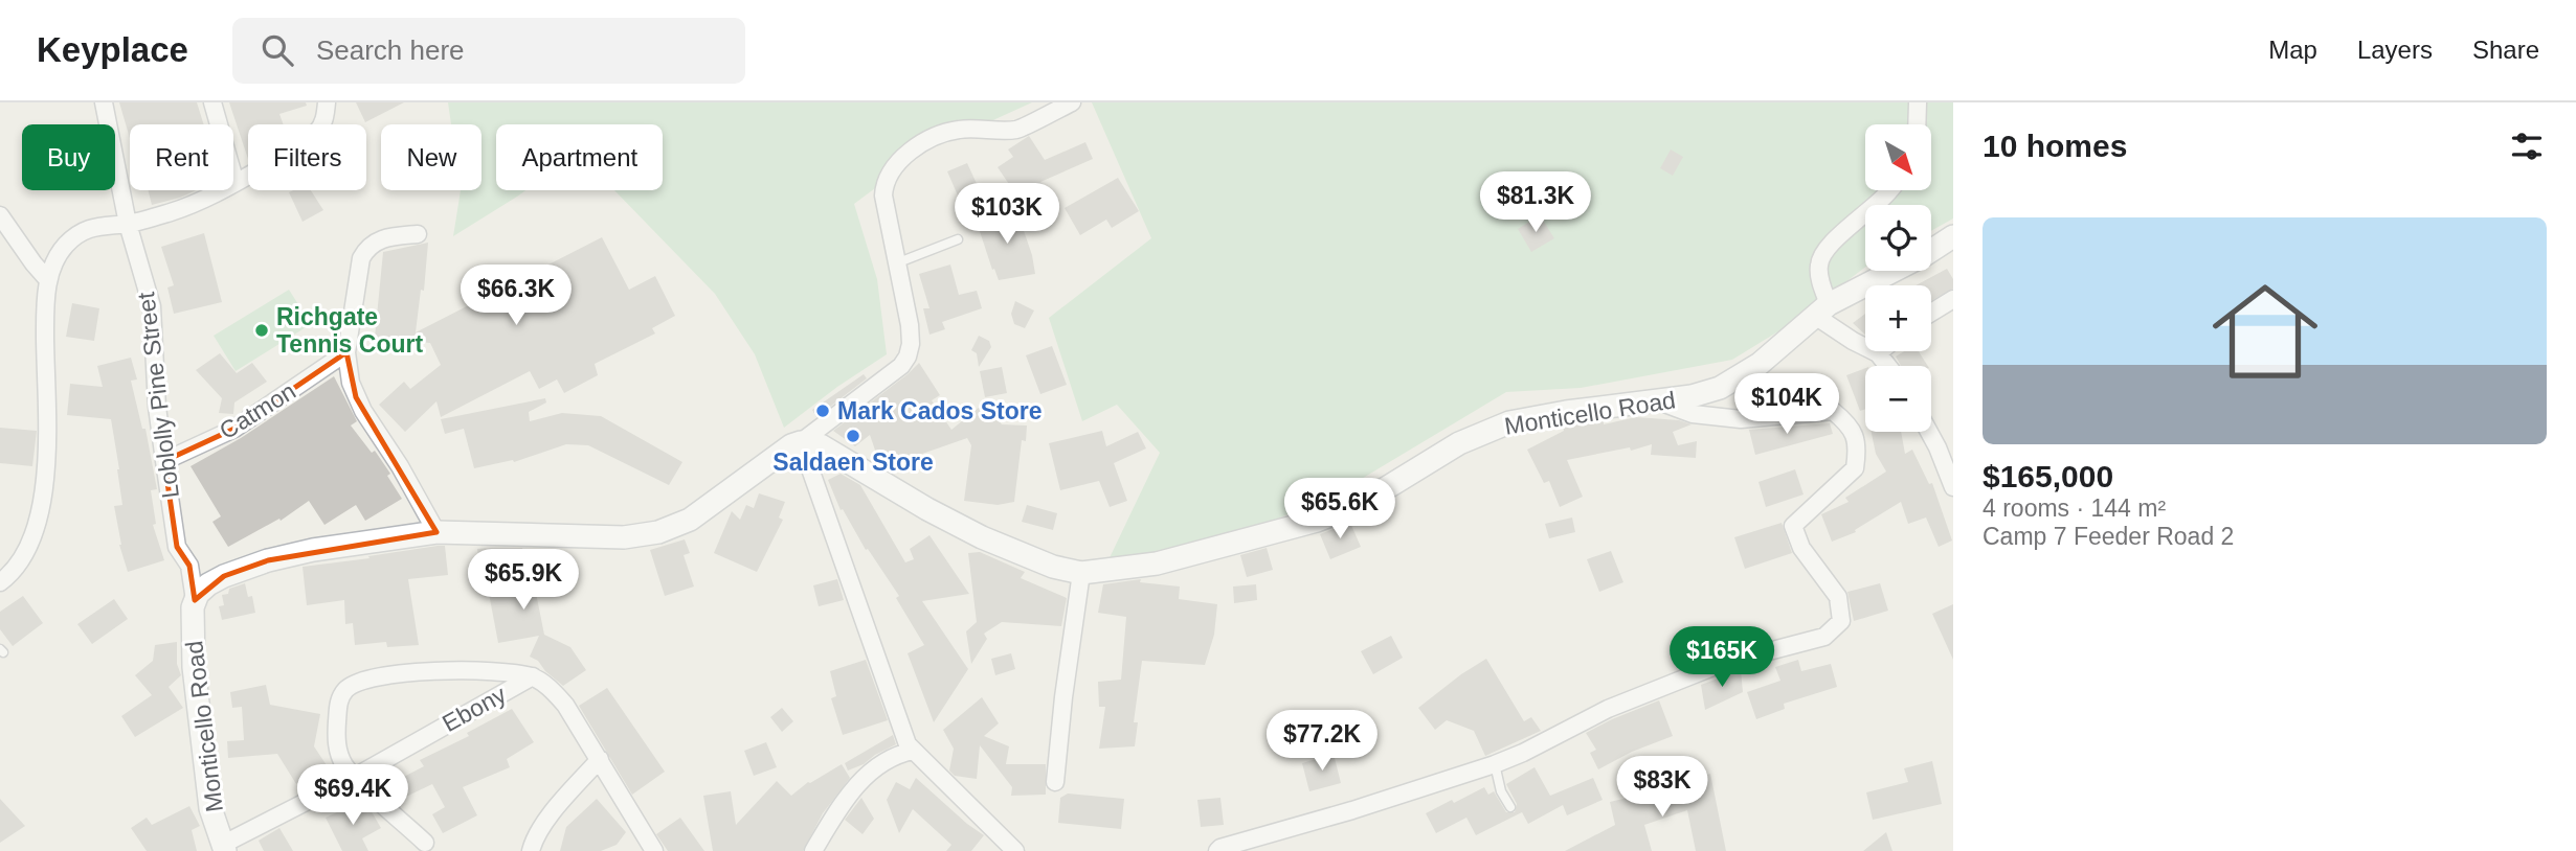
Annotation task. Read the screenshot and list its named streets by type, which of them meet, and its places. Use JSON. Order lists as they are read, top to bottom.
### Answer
{
  "streets": {
    "main road": ["Monticello Road"],
    "street": ["Loblolly Pine Street", "Catmon", "Ebony"]
  },
  "crossings": [
    ["Loblolly Pine Street", "Catmon"],
    ["Loblolly Pine Street", "Monticello Road"],
    ["Monticello Road", "Ebony"]
  ],
  "places": ["Richgate Tennis Court", "Mark Cados Store", "Saldaen Store"],
  "north": "bottom right",
  "page": {
    "header": "Keyplace",
    "search": "Search here",
    "nav": ["Map", "Layers", "Share"],
    "heading": "10 homes",
    "map_buttons": ["+", "−"],
    "chip": [
      "Buy",
      "Rent",
      "Filters",
      "New",
      "Apartment"
    ],
    "price": [
      "$81.3K",
      "$103K",
      "$66.3K",
      "$104K",
      "$65.6K",
      "$65.9K",
      "$165K",
      "$77.2K",
      "$83K",
      "$69.4K"
    ],
    "list": [
      {
        "name": "$165,000",
        "note": "4 rooms · 144 m² · Camp 7 Feeder Road 2"
      }
    ]
  }
}
